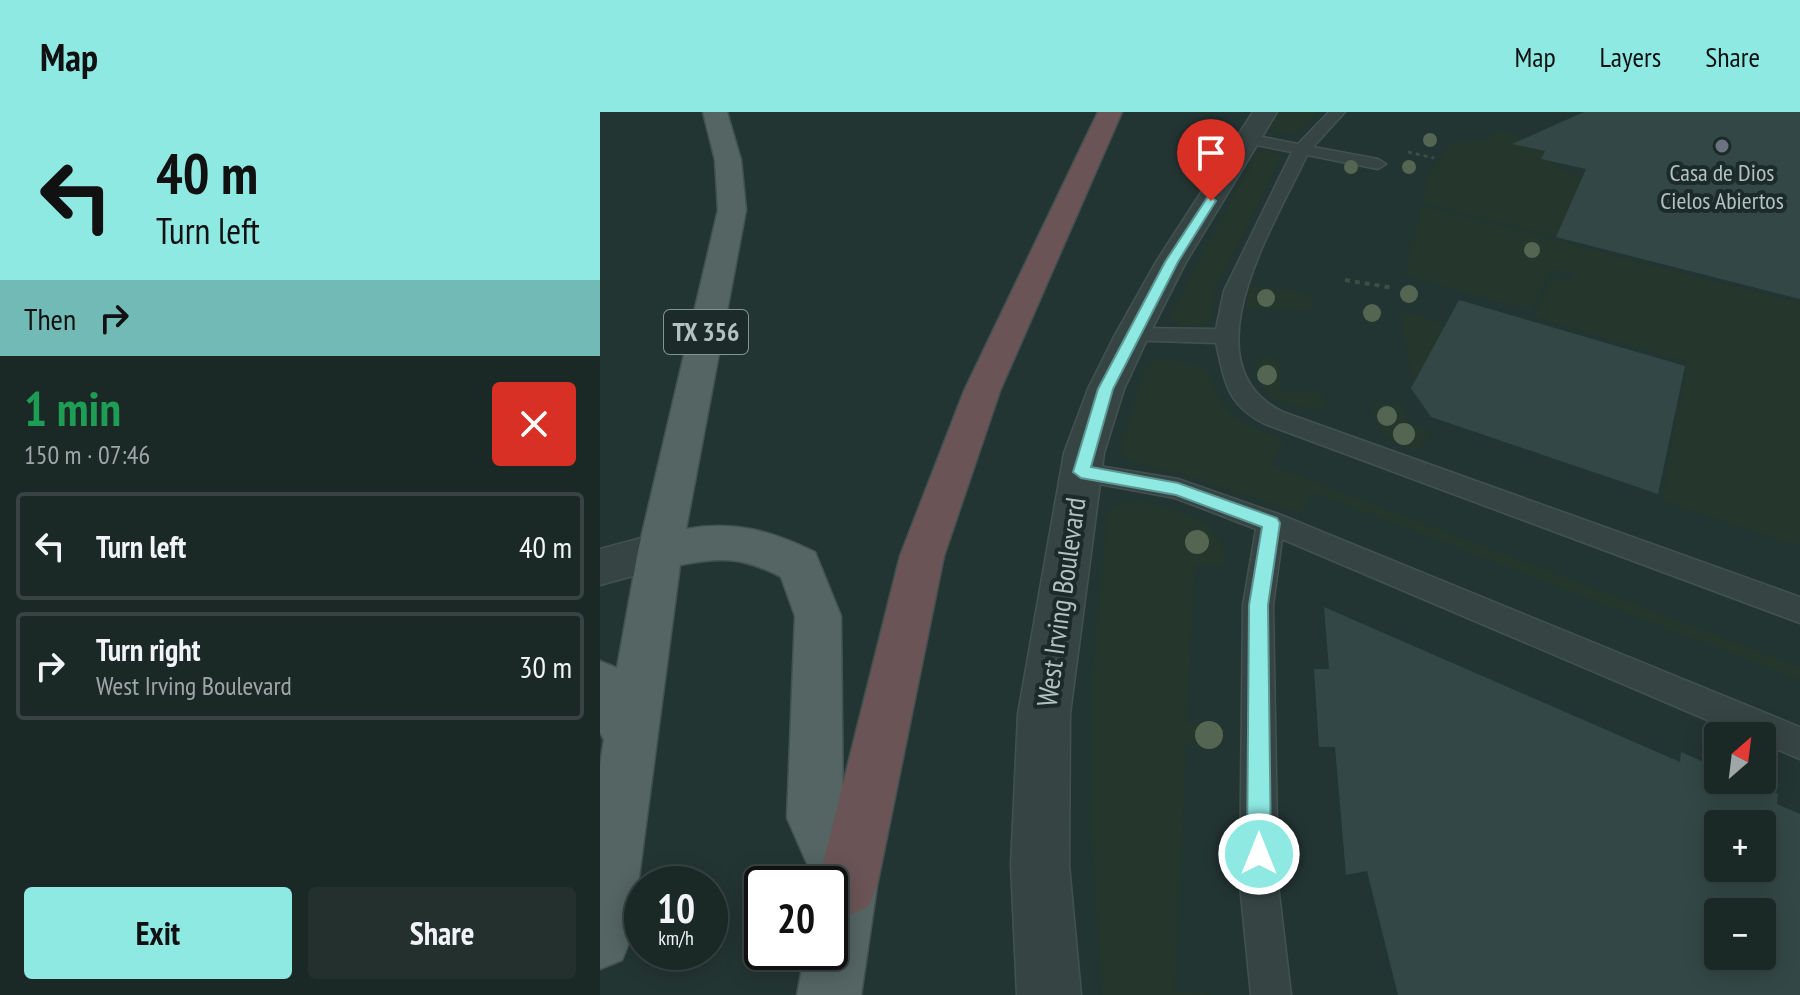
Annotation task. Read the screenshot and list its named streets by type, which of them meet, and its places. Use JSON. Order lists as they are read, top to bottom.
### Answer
{
  "streets": {
    "main road": ["TX 356"],
    "street": ["West Irving Boulevard"]
  },
  "places": ["Casa de Dios Cielos Abiertos"],
  "north": "top right",
  "page": {
    "header": "Map",
    "nav": ["Map", "Layers", "Share"],
    "turn": ["40 m", "Turn left"],
    "then": "Then",
    "heading": ["1 min", "150 m · 07:46"],
    "list": [
      {
        "name": "Turn left",
        "value": "40 m"
      },
      {
        "name": "Turn right",
        "note": "West Irving Boulevard",
        "value": "30 m"
      }
    ],
    "map_buttons": ["+", "−"],
    "speed": "10 km/h",
    "limit": "20",
    "buttons": ["Exit", "Share"]
  }
}
